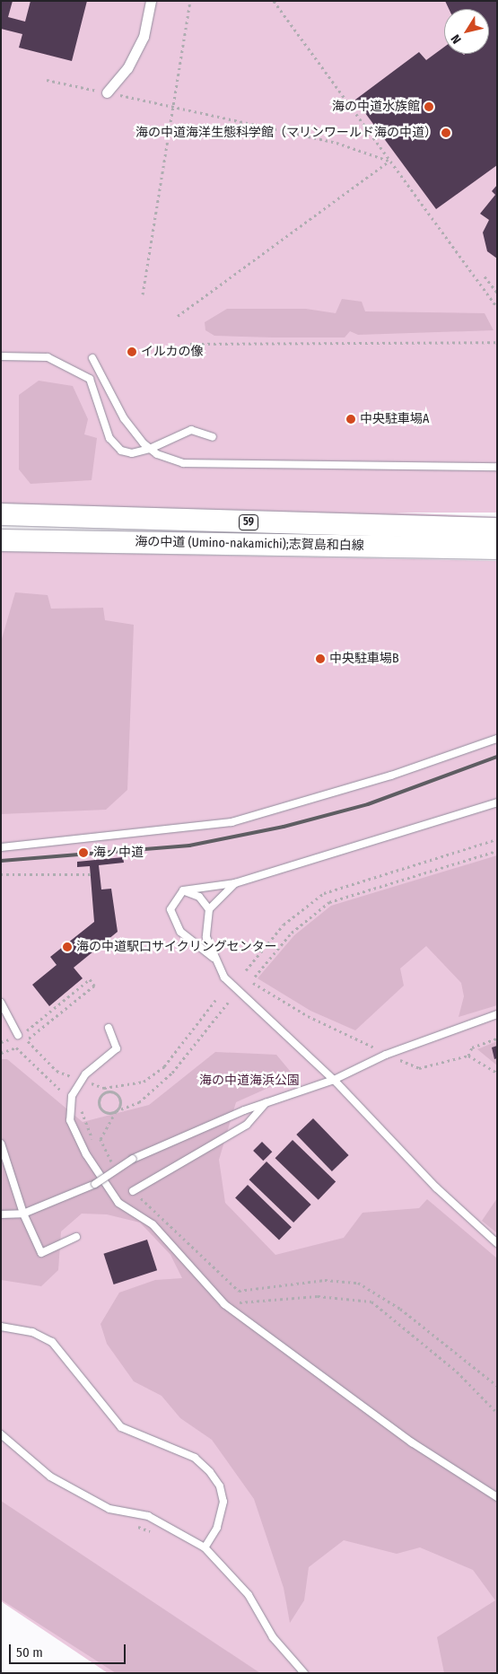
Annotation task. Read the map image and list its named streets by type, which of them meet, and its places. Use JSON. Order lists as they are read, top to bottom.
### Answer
{
  "streets": {
    "main road": ["59", "海の中道 (Umino-nakamichi);志賀島和白線"]
  },
  "parks": ["海の中道海浜公園"],
  "places": [
    "海の中道水族館",
    "海の中道海洋生態科学館（マリンワールド海の中道）",
    "イルカの像",
    "中央駐車場A",
    "中央駐車場B",
    "海ノ中道",
    "海の中道駅口サイクリングセンター"
  ],
  "scale_bar": "50 m",
  "north": "bottom left"
}
